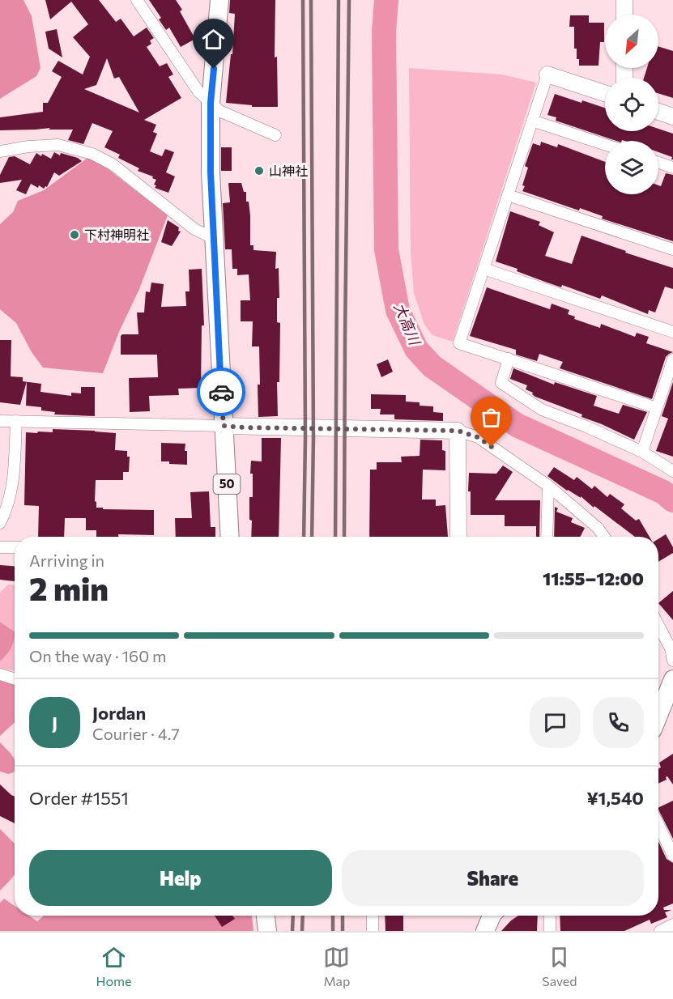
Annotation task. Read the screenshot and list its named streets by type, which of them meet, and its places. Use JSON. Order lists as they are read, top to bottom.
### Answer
{
  "streets": {
    "main road": ["50"]
  },
  "water": ["大高川"],
  "places": ["山神社", "下村神明社"],
  "north": "bottom left",
  "page": {
    "heading": ["2 min", "Arriving in", "11:55–12:00"],
    "panel": [
      "Jordan",
      "Courier · 4.7",
      "Order #1551",
      "¥1,540"
    ],
    "bar": "On the way · 160 m",
    "round": "J",
    "buttons": ["Help", "Share"],
    "tabs": ["Home", "Map", "Saved"]
  }
}
